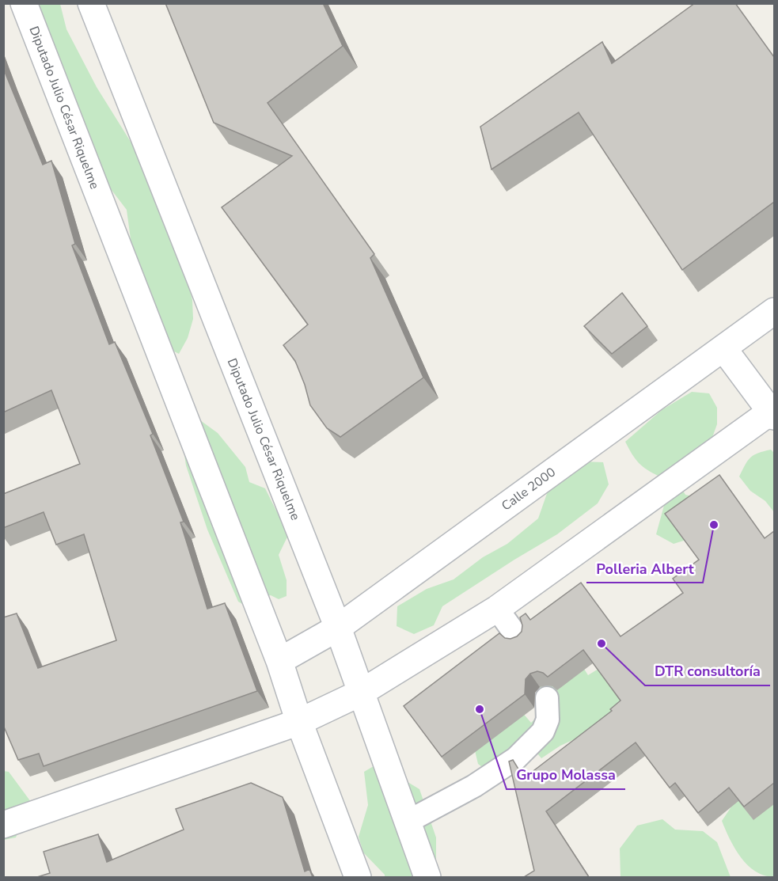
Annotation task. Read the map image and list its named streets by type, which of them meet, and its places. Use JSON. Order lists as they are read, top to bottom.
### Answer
{
  "streets": {
    "street": ["Diputado Julio César Riquelme", "Calle 2000"]
  },
  "crossings": [
    ["Diputado Julio César Riquelme", "Calle 2000"]
  ],
  "places": ["Polleria Albert", "DTR consultoría", "Grupo Molassa"]
}
